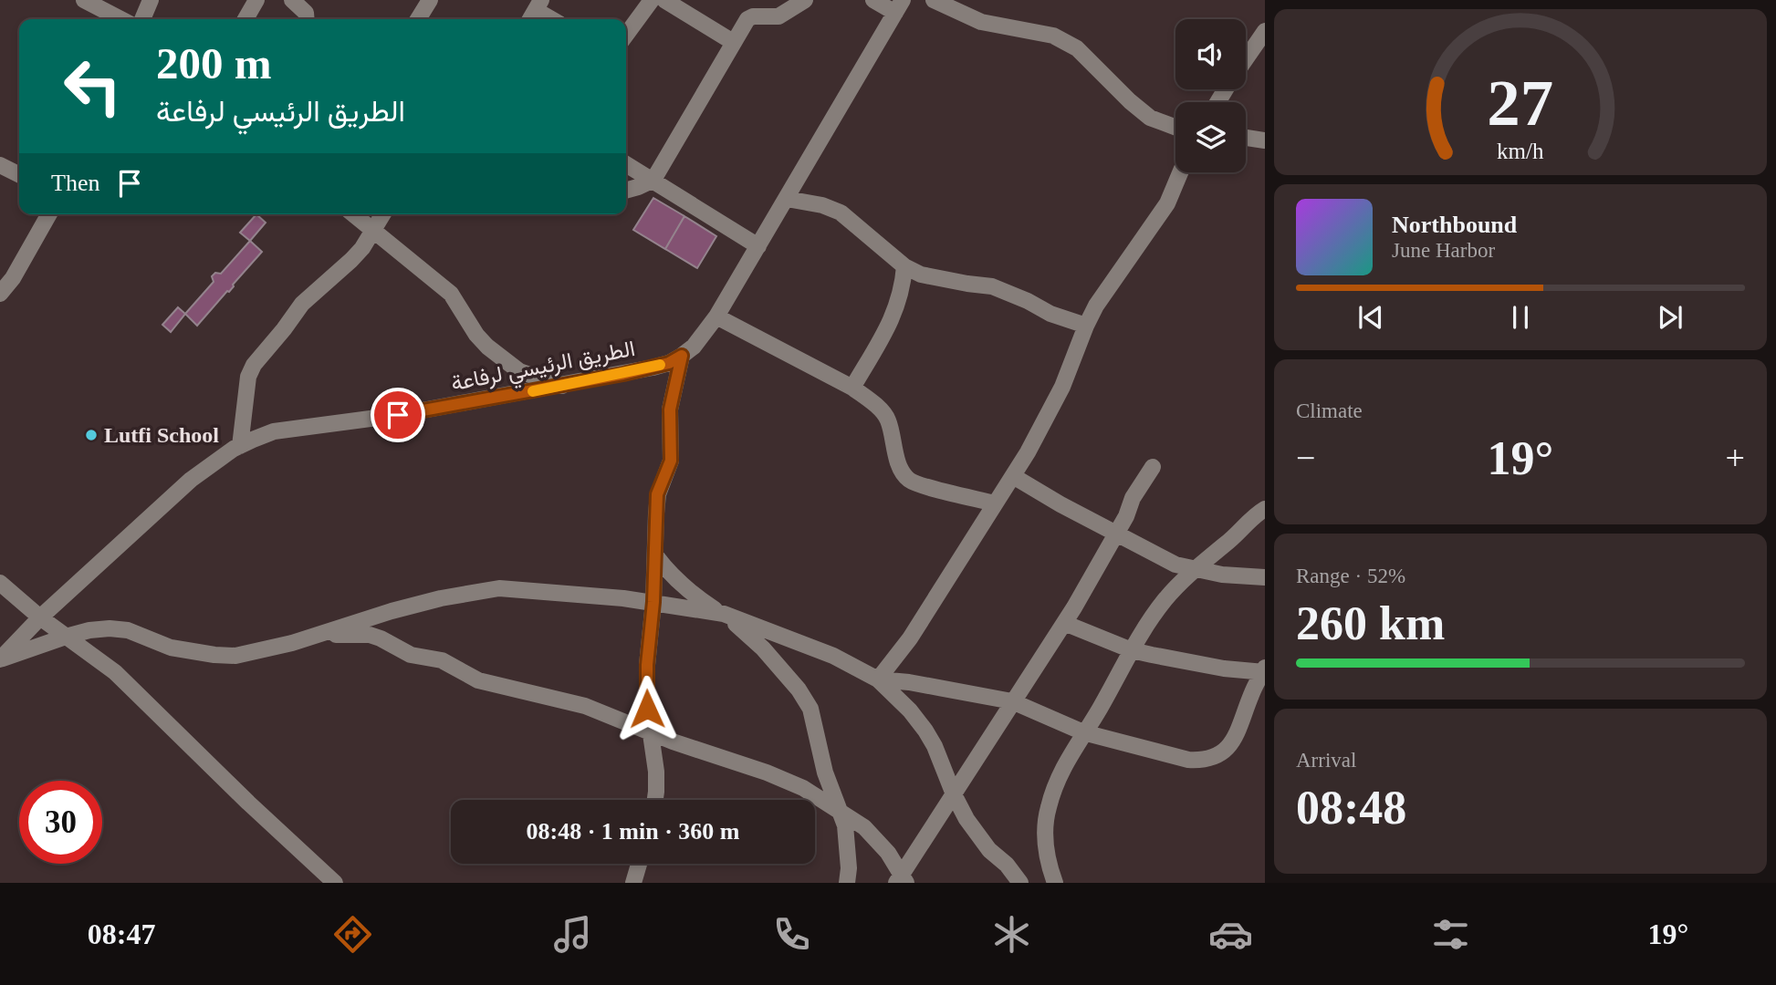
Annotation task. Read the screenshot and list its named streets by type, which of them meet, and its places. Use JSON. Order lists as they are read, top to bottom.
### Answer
{
  "streets": {
    "street": ["الطريق الرئيسي لرفاعة"]
  },
  "places": ["Lutfi School"],
  "page": {
    "turn": ["200 m", "الطريق الرئيسي لرفاعة"],
    "then": "Then",
    "song": ["Northbound", "June Harbor"],
    "tile": [
      "Climate",
      ["Range · 52%", "260 km"],
      ["Arrival", "08:48"]
    ],
    "heat": ["−", "19°", "+"],
    "limit": "30",
    "trip": "08:48 · 1 min · 360 m",
    "tabs": ["08:47", "19°"],
    "gauge": ["27", "km/h"]
  }
}
